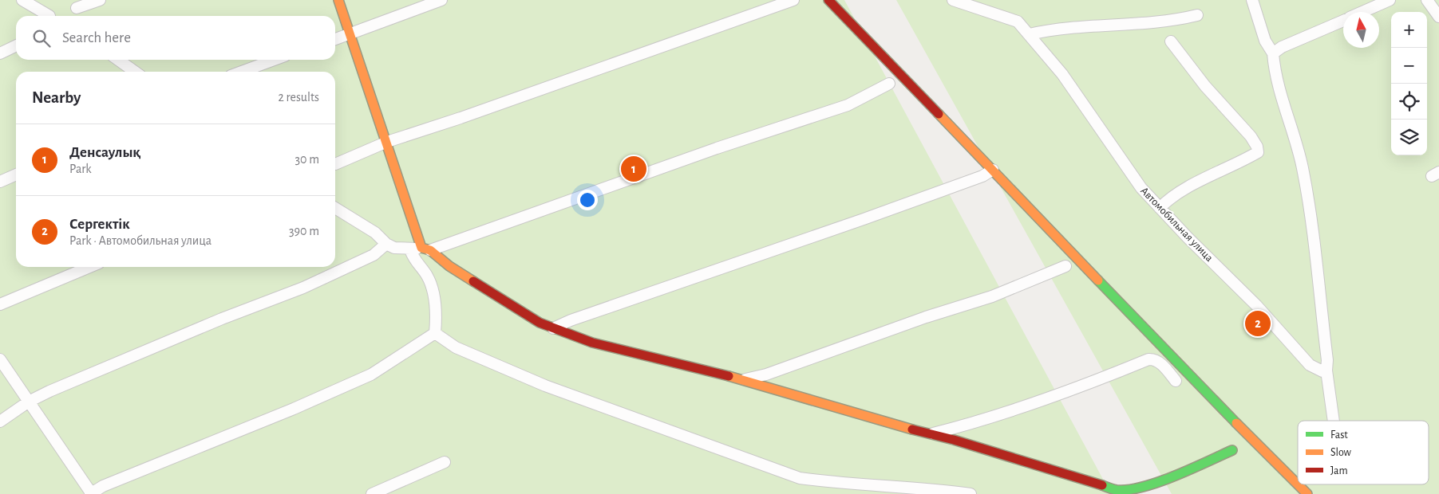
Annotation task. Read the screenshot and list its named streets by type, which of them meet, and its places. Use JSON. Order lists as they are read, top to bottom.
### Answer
{
  "streets": {
    "street": ["Автомобильная улица"]
  },
  "legend": ["Fast", "Slow", "Jam"],
  "north": "top",
  "page": {
    "map_buttons": ["+", "−"],
    "search": "Search here",
    "heading": ["Nearby", "2 results"],
    "list": [
      {
        "mark": "1",
        "name": "Денсаулық",
        "note": "Park",
        "value": "30 m"
      },
      {
        "mark": "2",
        "name": "Сергектік",
        "note": "Park · Автомобильная улица",
        "value": "390 m"
      }
    ],
    "pins": ["1", "2"]
  }
}
